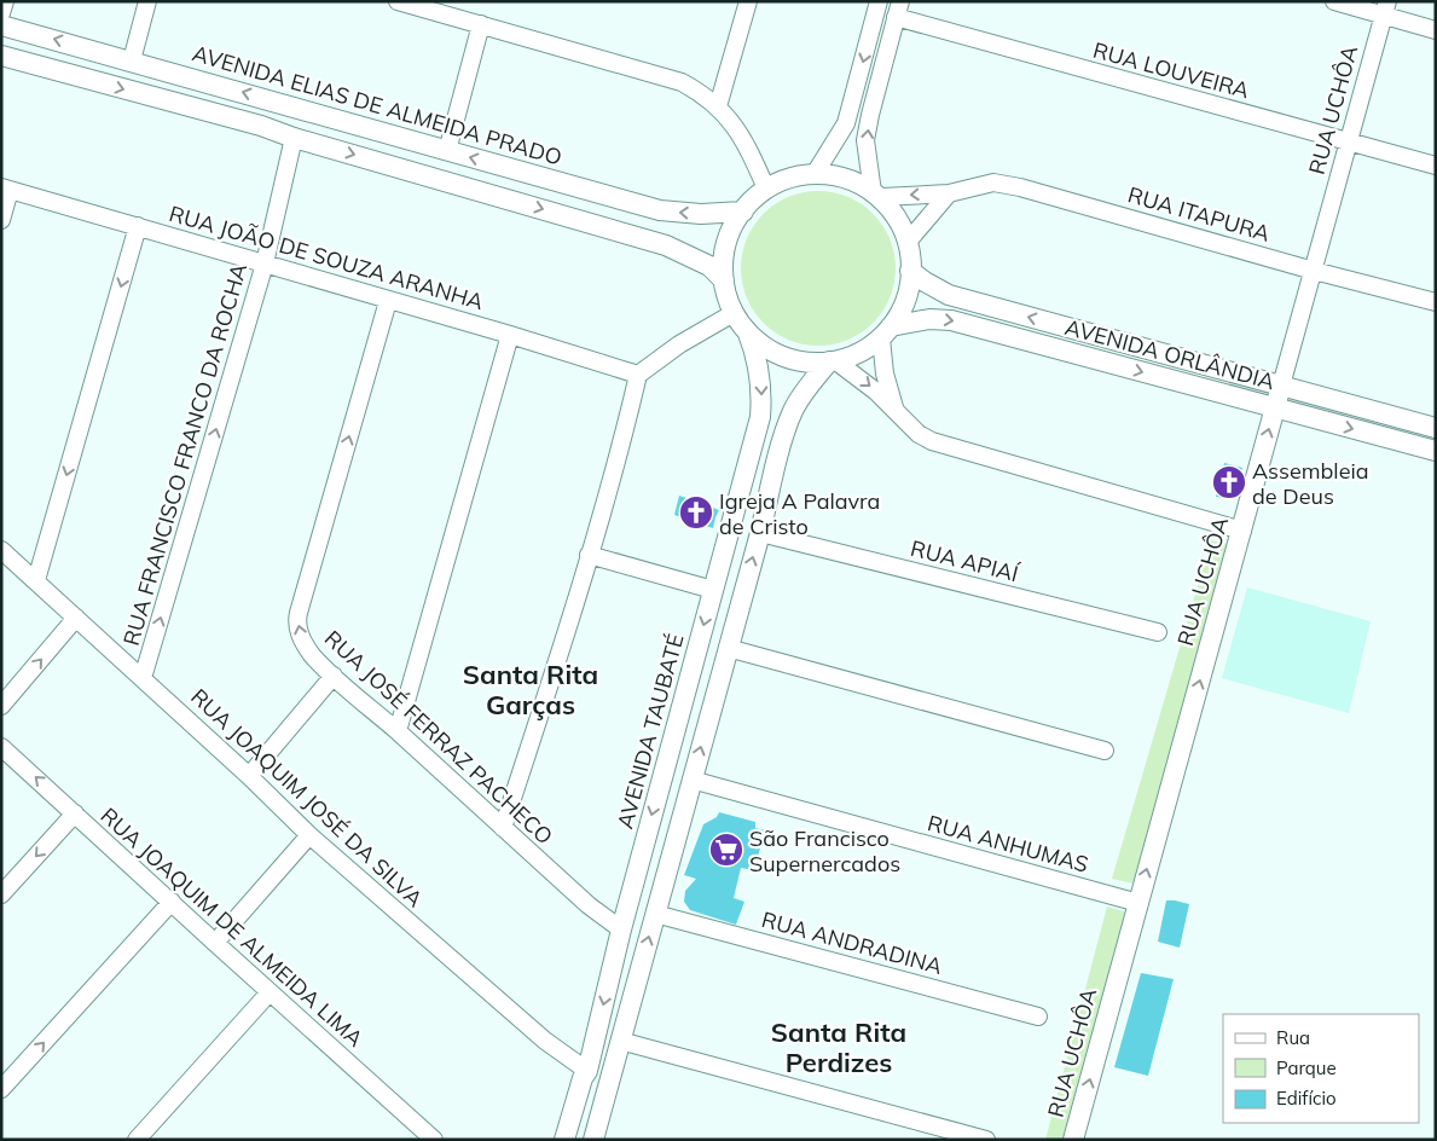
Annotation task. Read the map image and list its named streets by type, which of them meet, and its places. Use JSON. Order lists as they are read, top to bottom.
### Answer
{
  "streets": {
    "street": [
      "RUA LOUVEIRA",
      "AVENIDA ELIAS DE ALMEIDA PRADO",
      "RUA UCHÔA",
      "RUA ITAPURA",
      "RUA JOÃO DE SOUZA ARANHA",
      "AVENIDA ORLÂNDIA",
      "RUA FRANCISCO FRANCO DA ROCHA",
      "RUA APIAÍ",
      "AVENIDA TAUBATÉ",
      "RUA JOSÉ FERRAZ PACHECO",
      "RUA JOAQUIM JOSÉ DA SILVA",
      "RUA ANHUMAS",
      "RUA JOAQUIM DE ALMEIDA LIMA",
      "RUA ANDRADINA"
    ]
  },
  "crossings": [
    ["RUA LOUVEIRA", "RUA UCHÔA"],
    ["AVENIDA ELIAS DE ALMEIDA PRADO", "RUA ITAPURA"],
    ["AVENIDA ELIAS DE ALMEIDA PRADO", "AVENIDA ORLÂNDIA"],
    ["AVENIDA ELIAS DE ALMEIDA PRADO", "AVENIDA TAUBATÉ"],
    ["RUA UCHÔA", "RUA ITAPURA"],
    ["RUA UCHÔA", "AVENIDA ORLÂNDIA"],
    ["RUA UCHÔA", "RUA ANHUMAS"],
    ["RUA ITAPURA", "AVENIDA ORLÂNDIA"],
    ["RUA ITAPURA", "AVENIDA TAUBATÉ"],
    ["RUA JOÃO DE SOUZA ARANHA", "RUA FRANCISCO FRANCO DA ROCHA"],
    ["RUA JOÃO DE SOUZA ARANHA", "RUA JOSÉ FERRAZ PACHECO"],
    ["AVENIDA ORLÂNDIA", "AVENIDA TAUBATÉ"],
    ["RUA FRANCISCO FRANCO DA ROCHA", "RUA JOAQUIM JOSÉ DA SILVA"],
    ["AVENIDA TAUBATÉ", "RUA JOSÉ FERRAZ PACHECO"],
    ["AVENIDA TAUBATÉ", "RUA JOAQUIM JOSÉ DA SILVA"]
  ],
  "one_way": ["RUA UCHÔA"],
  "districts": ["Santa Rita Garças", "Santa Rita Perdizes"],
  "places": {
    "church": ["Assembleia de Deus", "Igreja A Palavra de Cristo"],
    "supermarket": ["São Francisco Supernercados"]
  },
  "legend": ["Rua", "Parque", "Edifício"]
}
